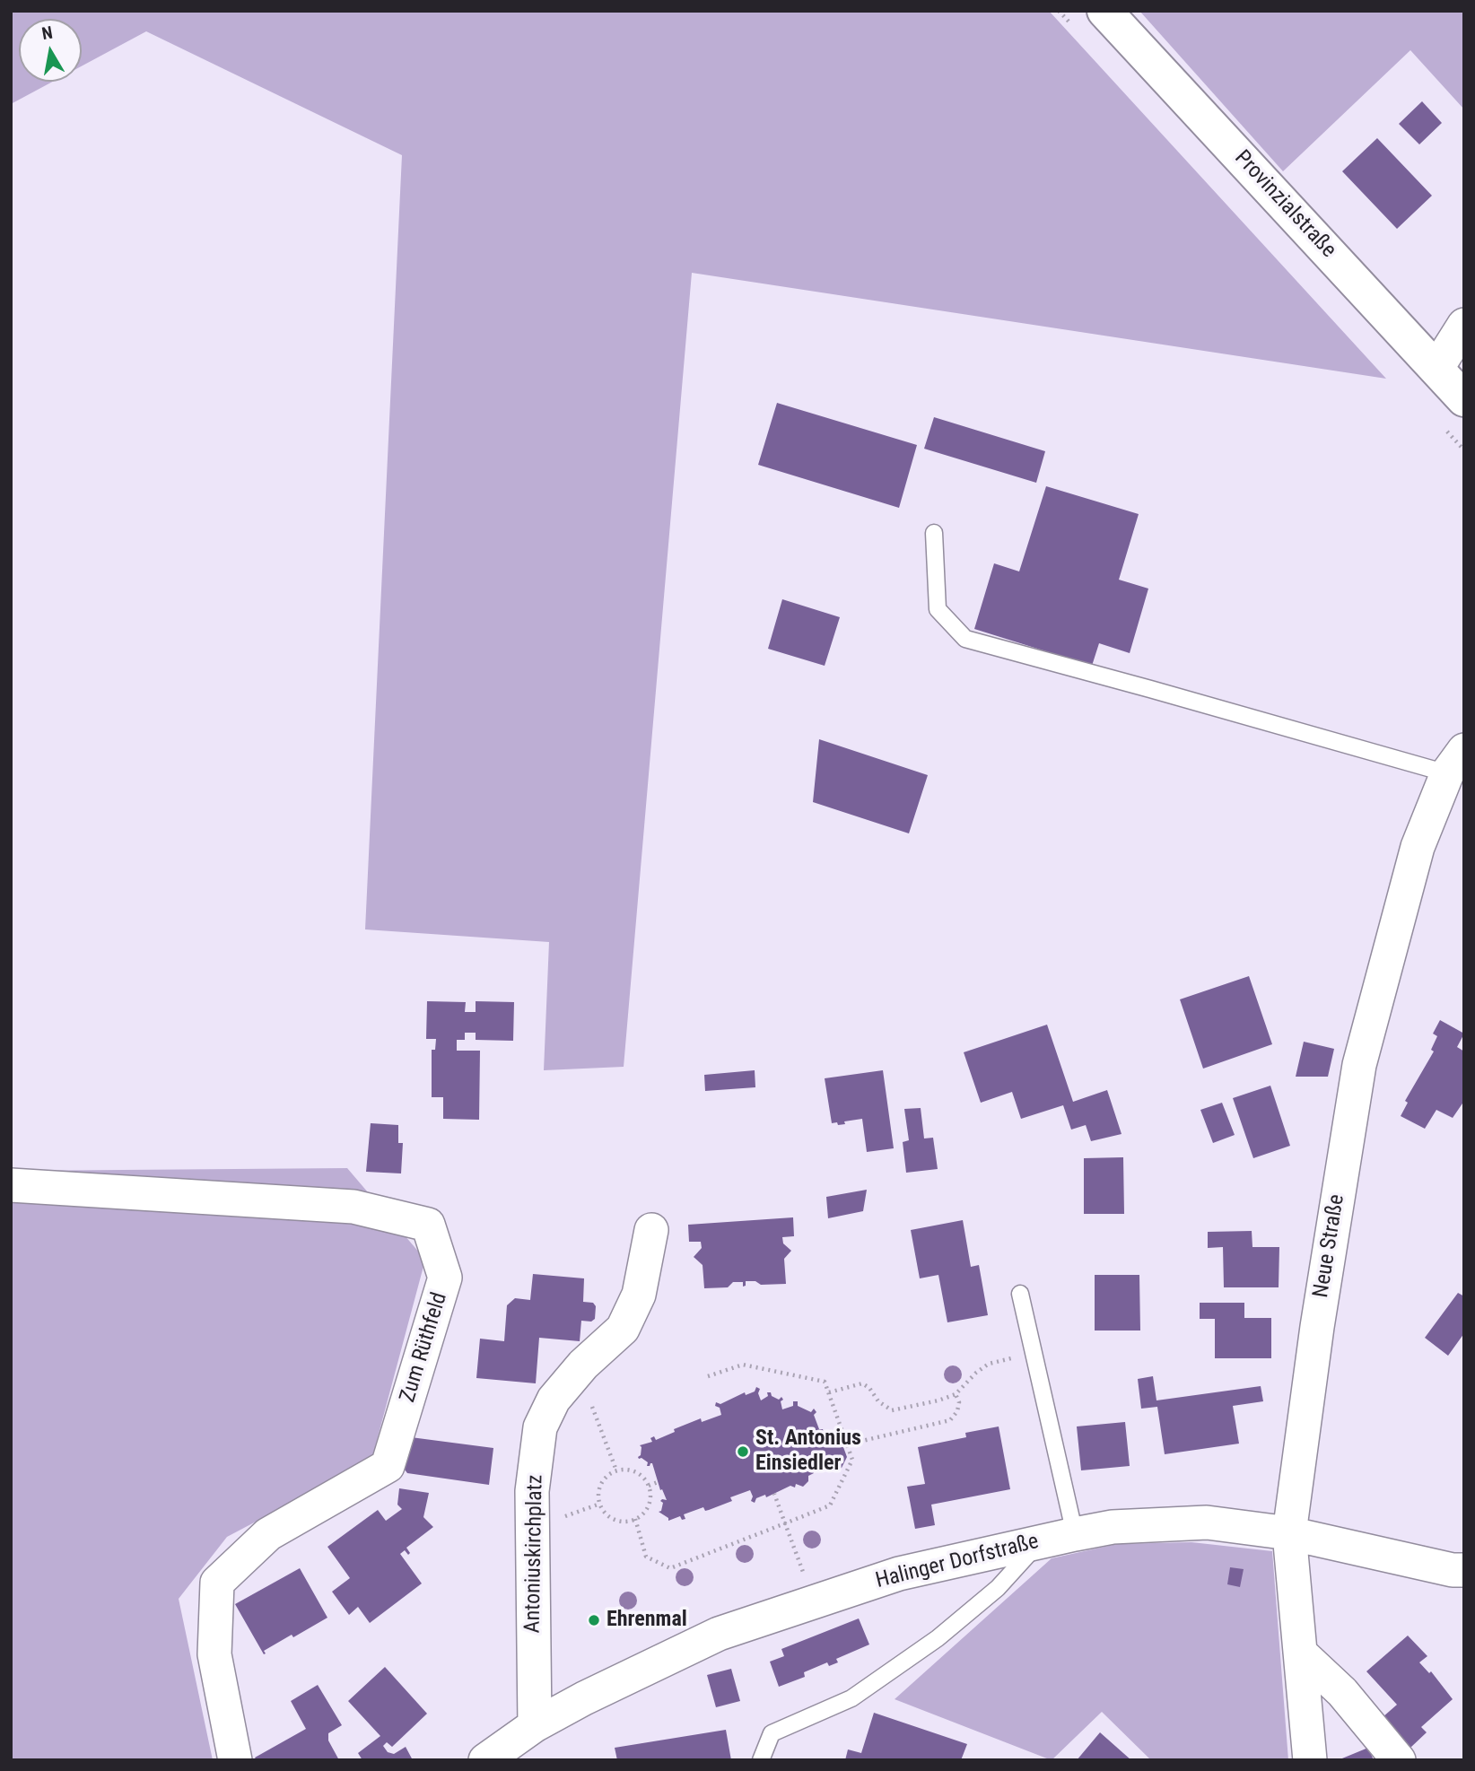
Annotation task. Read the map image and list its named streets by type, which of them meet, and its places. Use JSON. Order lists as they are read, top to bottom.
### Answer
{
  "streets": {
    "main road": ["Provinzialstraße"],
    "street": [
      "Neue Straße",
      "Zum Rüthfeld",
      "Antoniuskirchplatz",
      "Halinger Dorfstraße"
    ]
  },
  "crossings": [
    ["Neue Straße", "Halinger Dorfstraße"],
    ["Antoniuskirchplatz", "Halinger Dorfstraße"]
  ],
  "places": ["St. Antonius Einsiedler", "Ehrenmal"],
  "north": "top"
}
